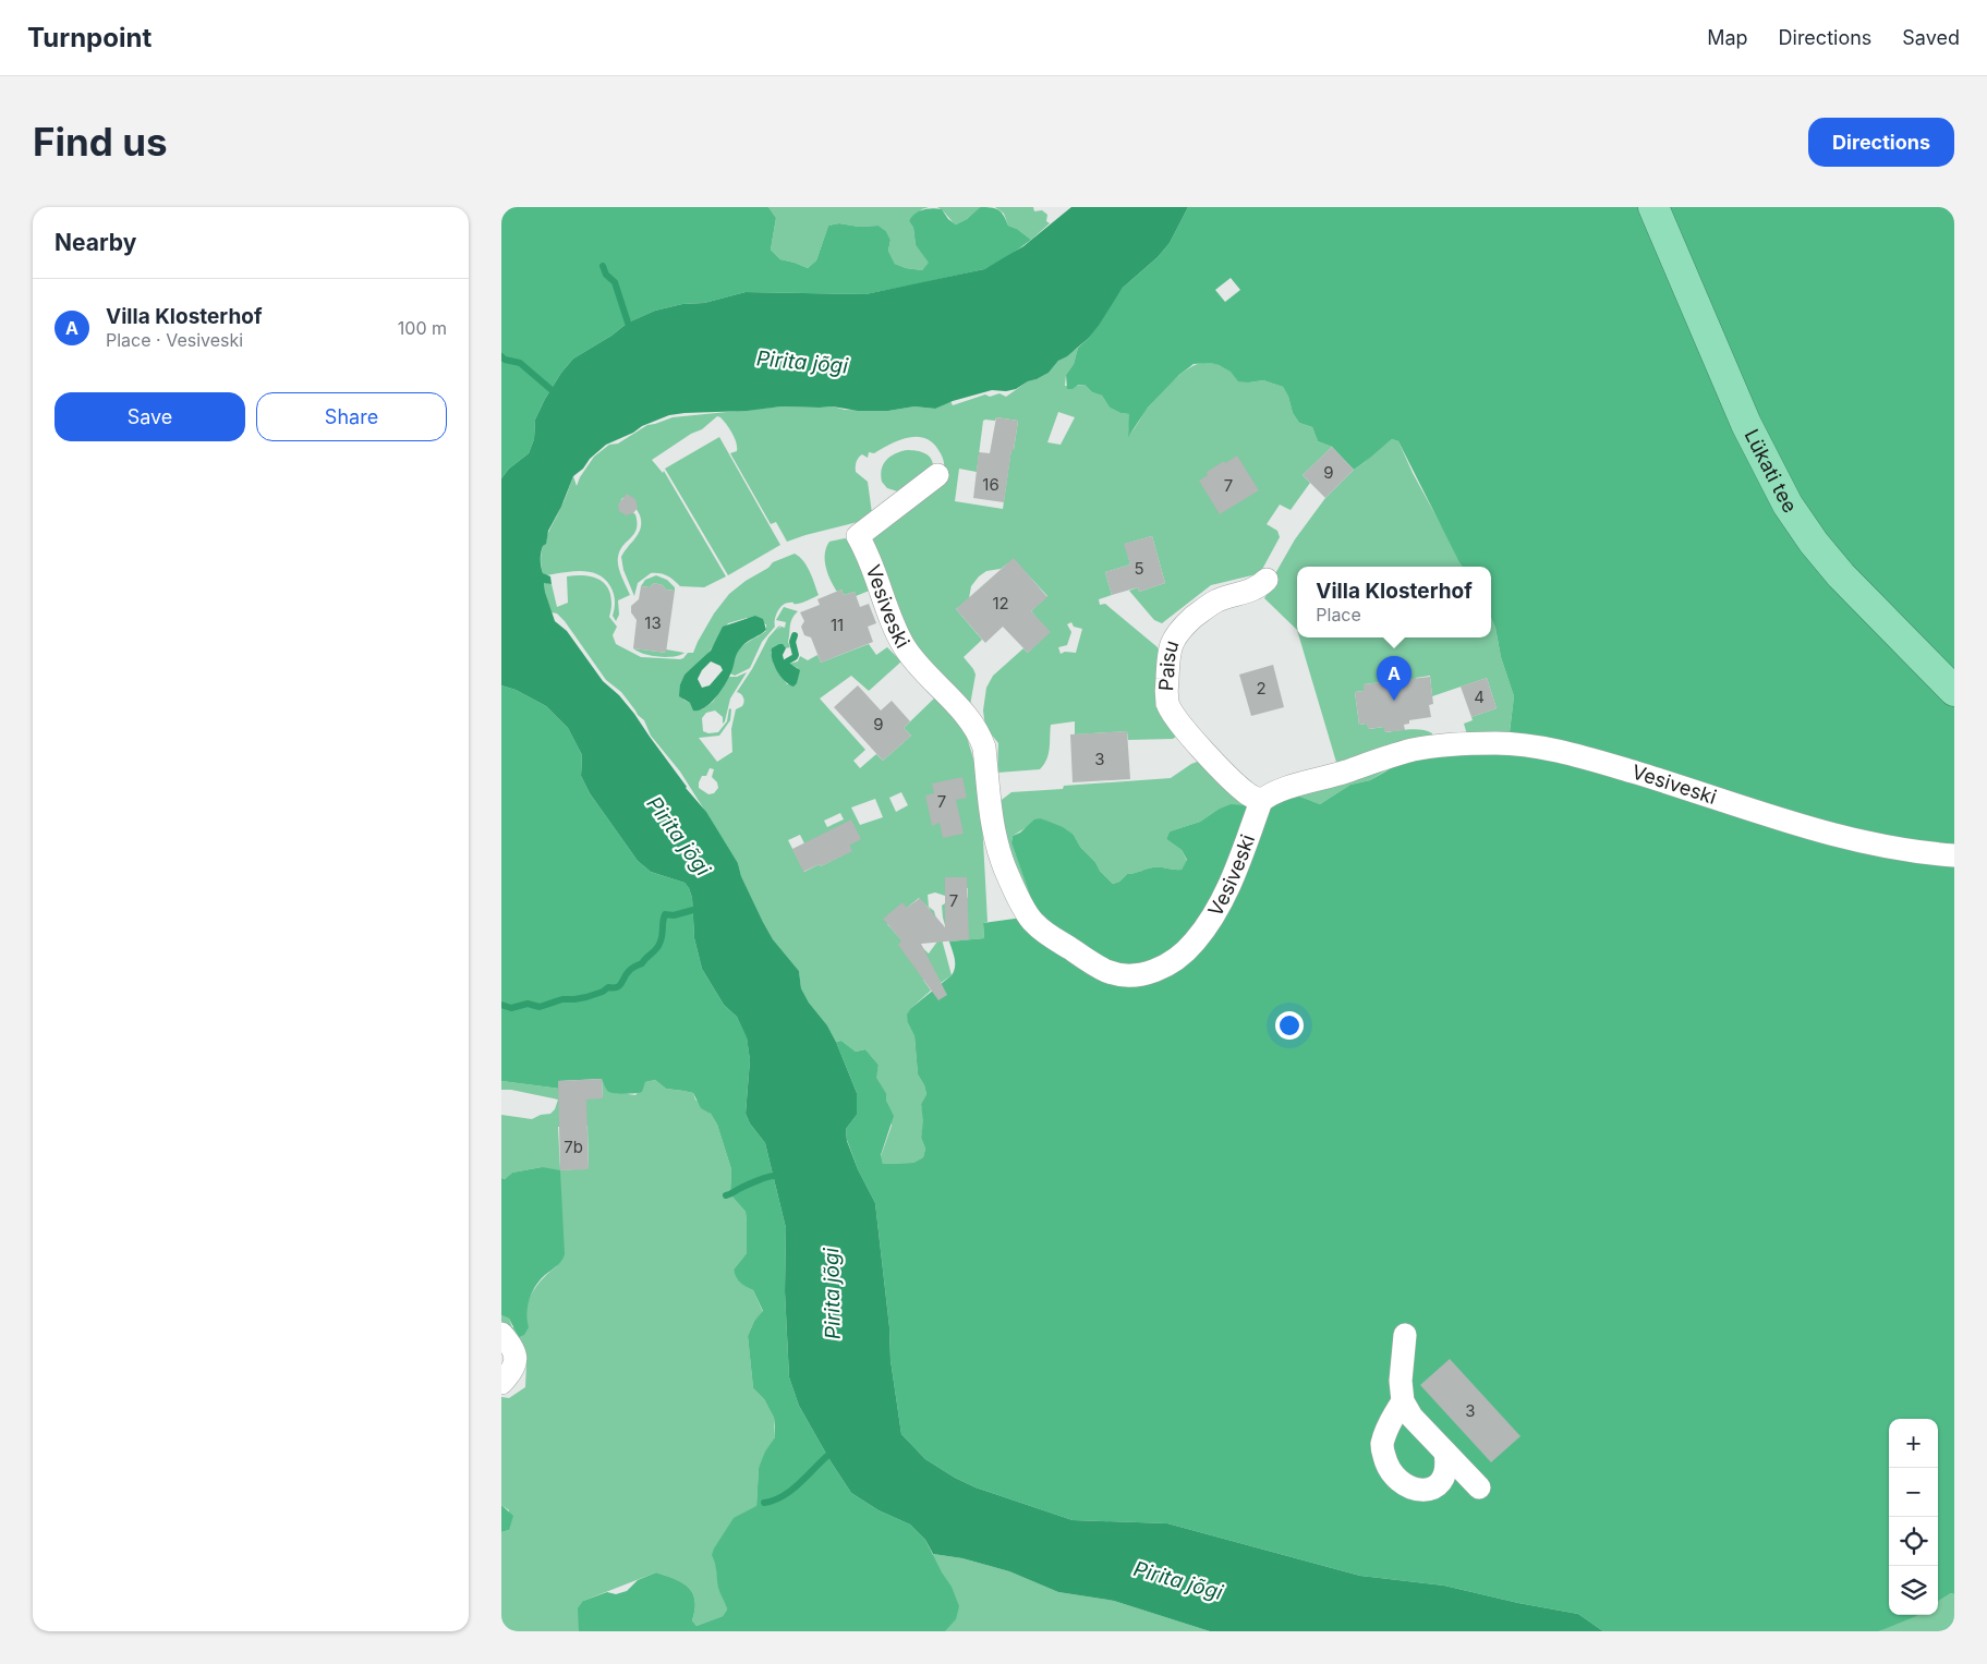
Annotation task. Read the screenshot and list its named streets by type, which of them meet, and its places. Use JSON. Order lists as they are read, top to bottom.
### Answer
{
  "streets": {
    "main road": ["Lükati tee"],
    "street": ["Vesiveski", "Paisu"]
  },
  "crossings": [
    ["Vesiveski", "Paisu"]
  ],
  "water": ["Pirita jõgi"],
  "house_numbers": [
    "9",
    "16",
    "7",
    "5",
    "12",
    "13",
    "11",
    "2",
    "4",
    "9",
    "3",
    "7",
    "7",
    "7b",
    "3"
  ],
  "page": {
    "header": "Turnpoint",
    "nav": ["Map", "Directions", "Saved"],
    "buttons": [
      "Directions",
      ["Save", "Share"]
    ],
    "title": "Find us",
    "heading": "Nearby",
    "list": [
      {
        "mark": "A",
        "name": "Villa Klosterhof",
        "note": "Place · Vesiveski",
        "value": "100 m"
      }
    ],
    "popup": ["Villa Klosterhof", "Place"],
    "pins": "A",
    "map_buttons": ["+", "−"]
  }
}
